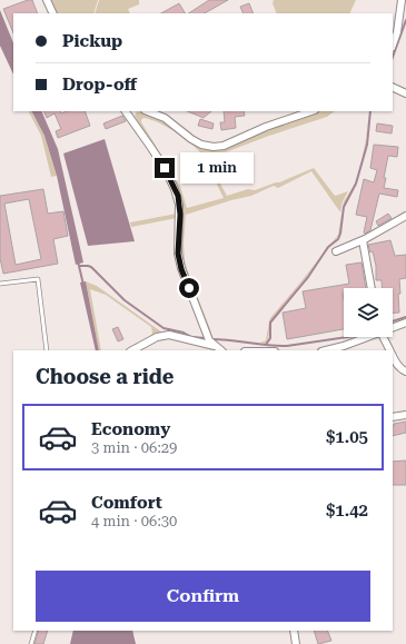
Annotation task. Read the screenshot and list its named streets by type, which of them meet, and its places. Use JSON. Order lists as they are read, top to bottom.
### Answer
{
  "page": {
    "banner": ["Pickup", "Drop-off"],
    "bubble": "1 min",
    "heading": "Choose a ride",
    "list": [
      {
        "name": "Economy",
        "note": "3 min · 06:29",
        "value": "$1.05"
      },
      {
        "name": "Comfort",
        "note": "4 min · 06:30",
        "value": "$1.42"
      }
    ],
    "buttons": "Confirm"
  }
}
